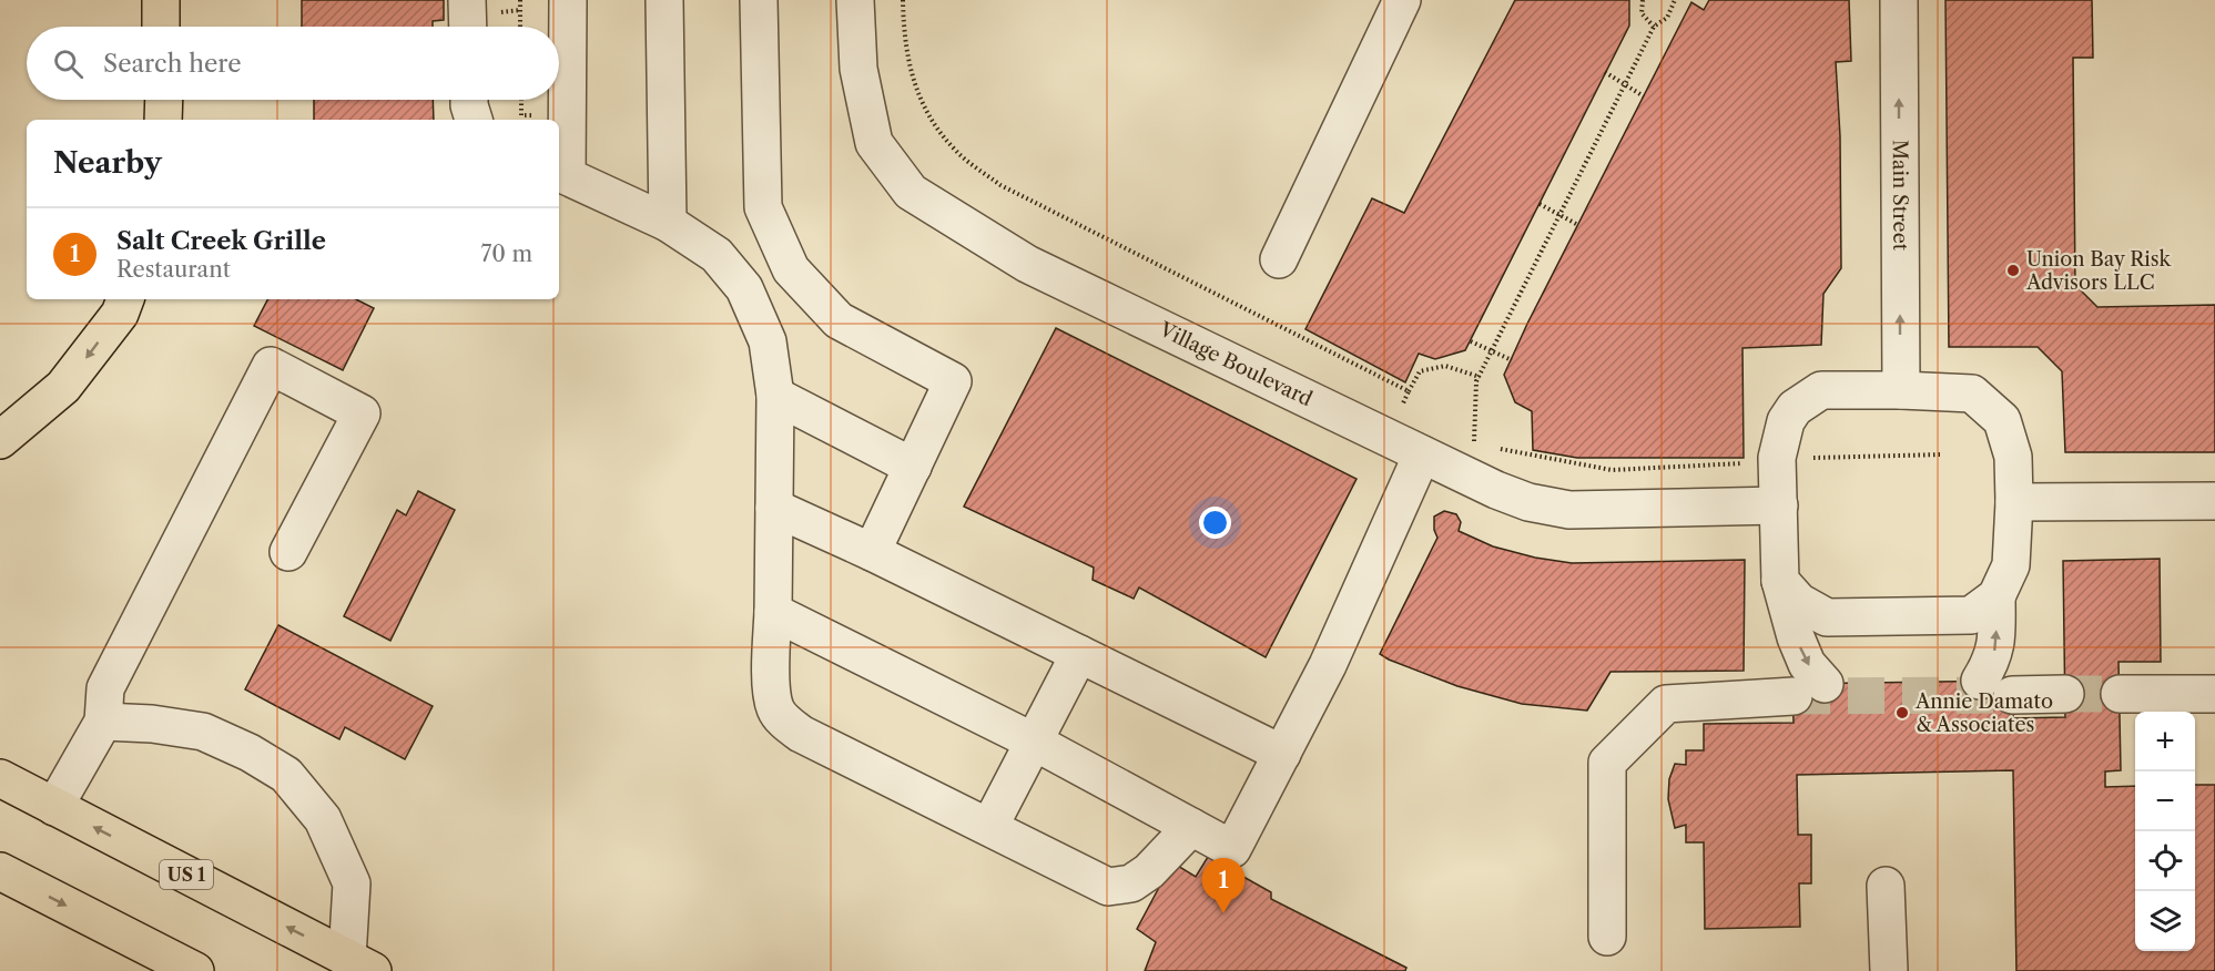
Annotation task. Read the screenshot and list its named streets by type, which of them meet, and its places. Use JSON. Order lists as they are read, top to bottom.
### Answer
{
  "streets": {
    "highway": ["US 1"],
    "street": ["Main Street", "Village Boulevard"]
  },
  "one_way": ["Main Street"],
  "places": ["Union Bay Risk Advisors LLC", "Annie Damato & Associates"],
  "page": {
    "search": "Search here",
    "heading": "Nearby",
    "list": [
      {
        "mark": "1",
        "name": "Salt Creek Grille",
        "note": "Restaurant",
        "value": "70 m"
      }
    ],
    "map_buttons": ["+", "−"],
    "pins": "1"
  }
}
